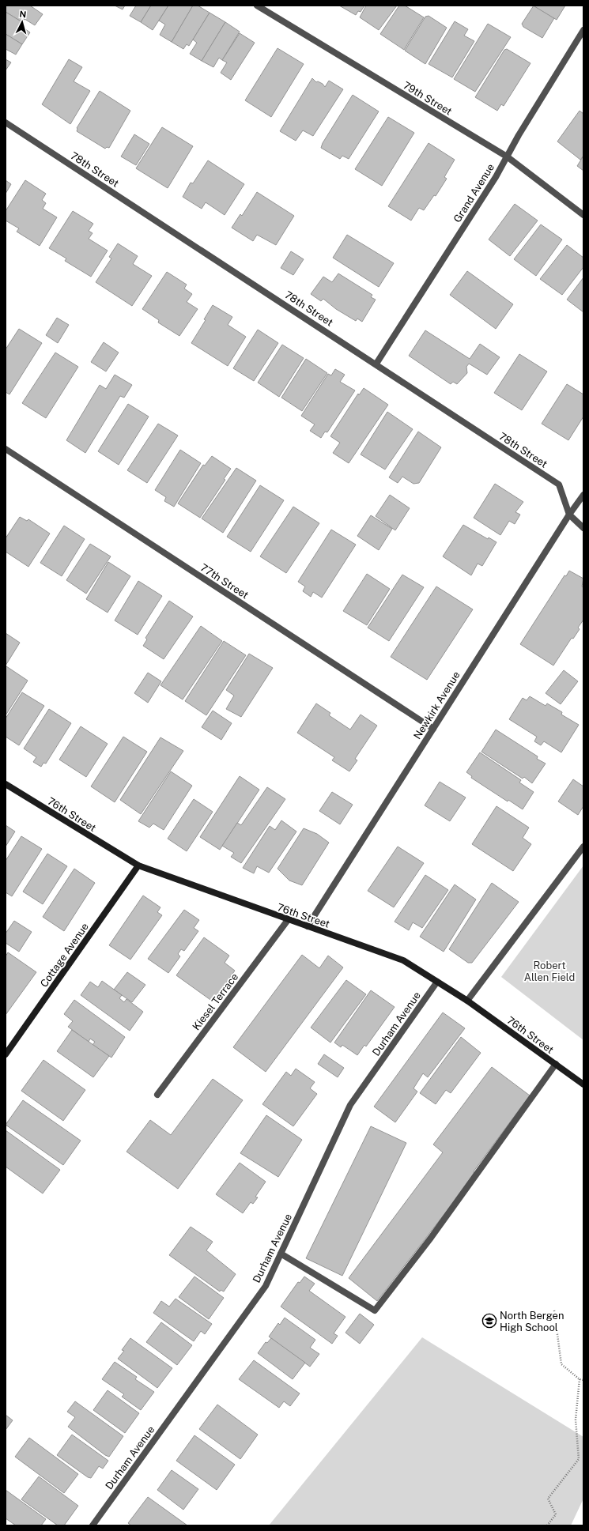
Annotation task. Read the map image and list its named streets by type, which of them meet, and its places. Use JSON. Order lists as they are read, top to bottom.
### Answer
{
  "streets": {
    "street": [
      "79th Street",
      "78th Street",
      "Grand Avenue",
      "77th Street",
      "Newkirk Avenue",
      "76th Street",
      "Cottage Avenue",
      "Kiesel Terrace",
      "Durham Avenue"
    ]
  },
  "crossings": [
    ["79th Street", "Grand Avenue"],
    ["78th Street", "Grand Avenue"],
    ["78th Street", "Newkirk Avenue"],
    ["77th Street", "Newkirk Avenue"],
    ["Newkirk Avenue", "76th Street"],
    ["76th Street", "Cottage Avenue"],
    ["76th Street", "Kiesel Terrace"],
    ["76th Street", "Durham Avenue"]
  ],
  "parks": ["Robert Allen Field"],
  "places": {
    "school or university": ["North Bergen High School"]
  },
  "north": "top"
}
